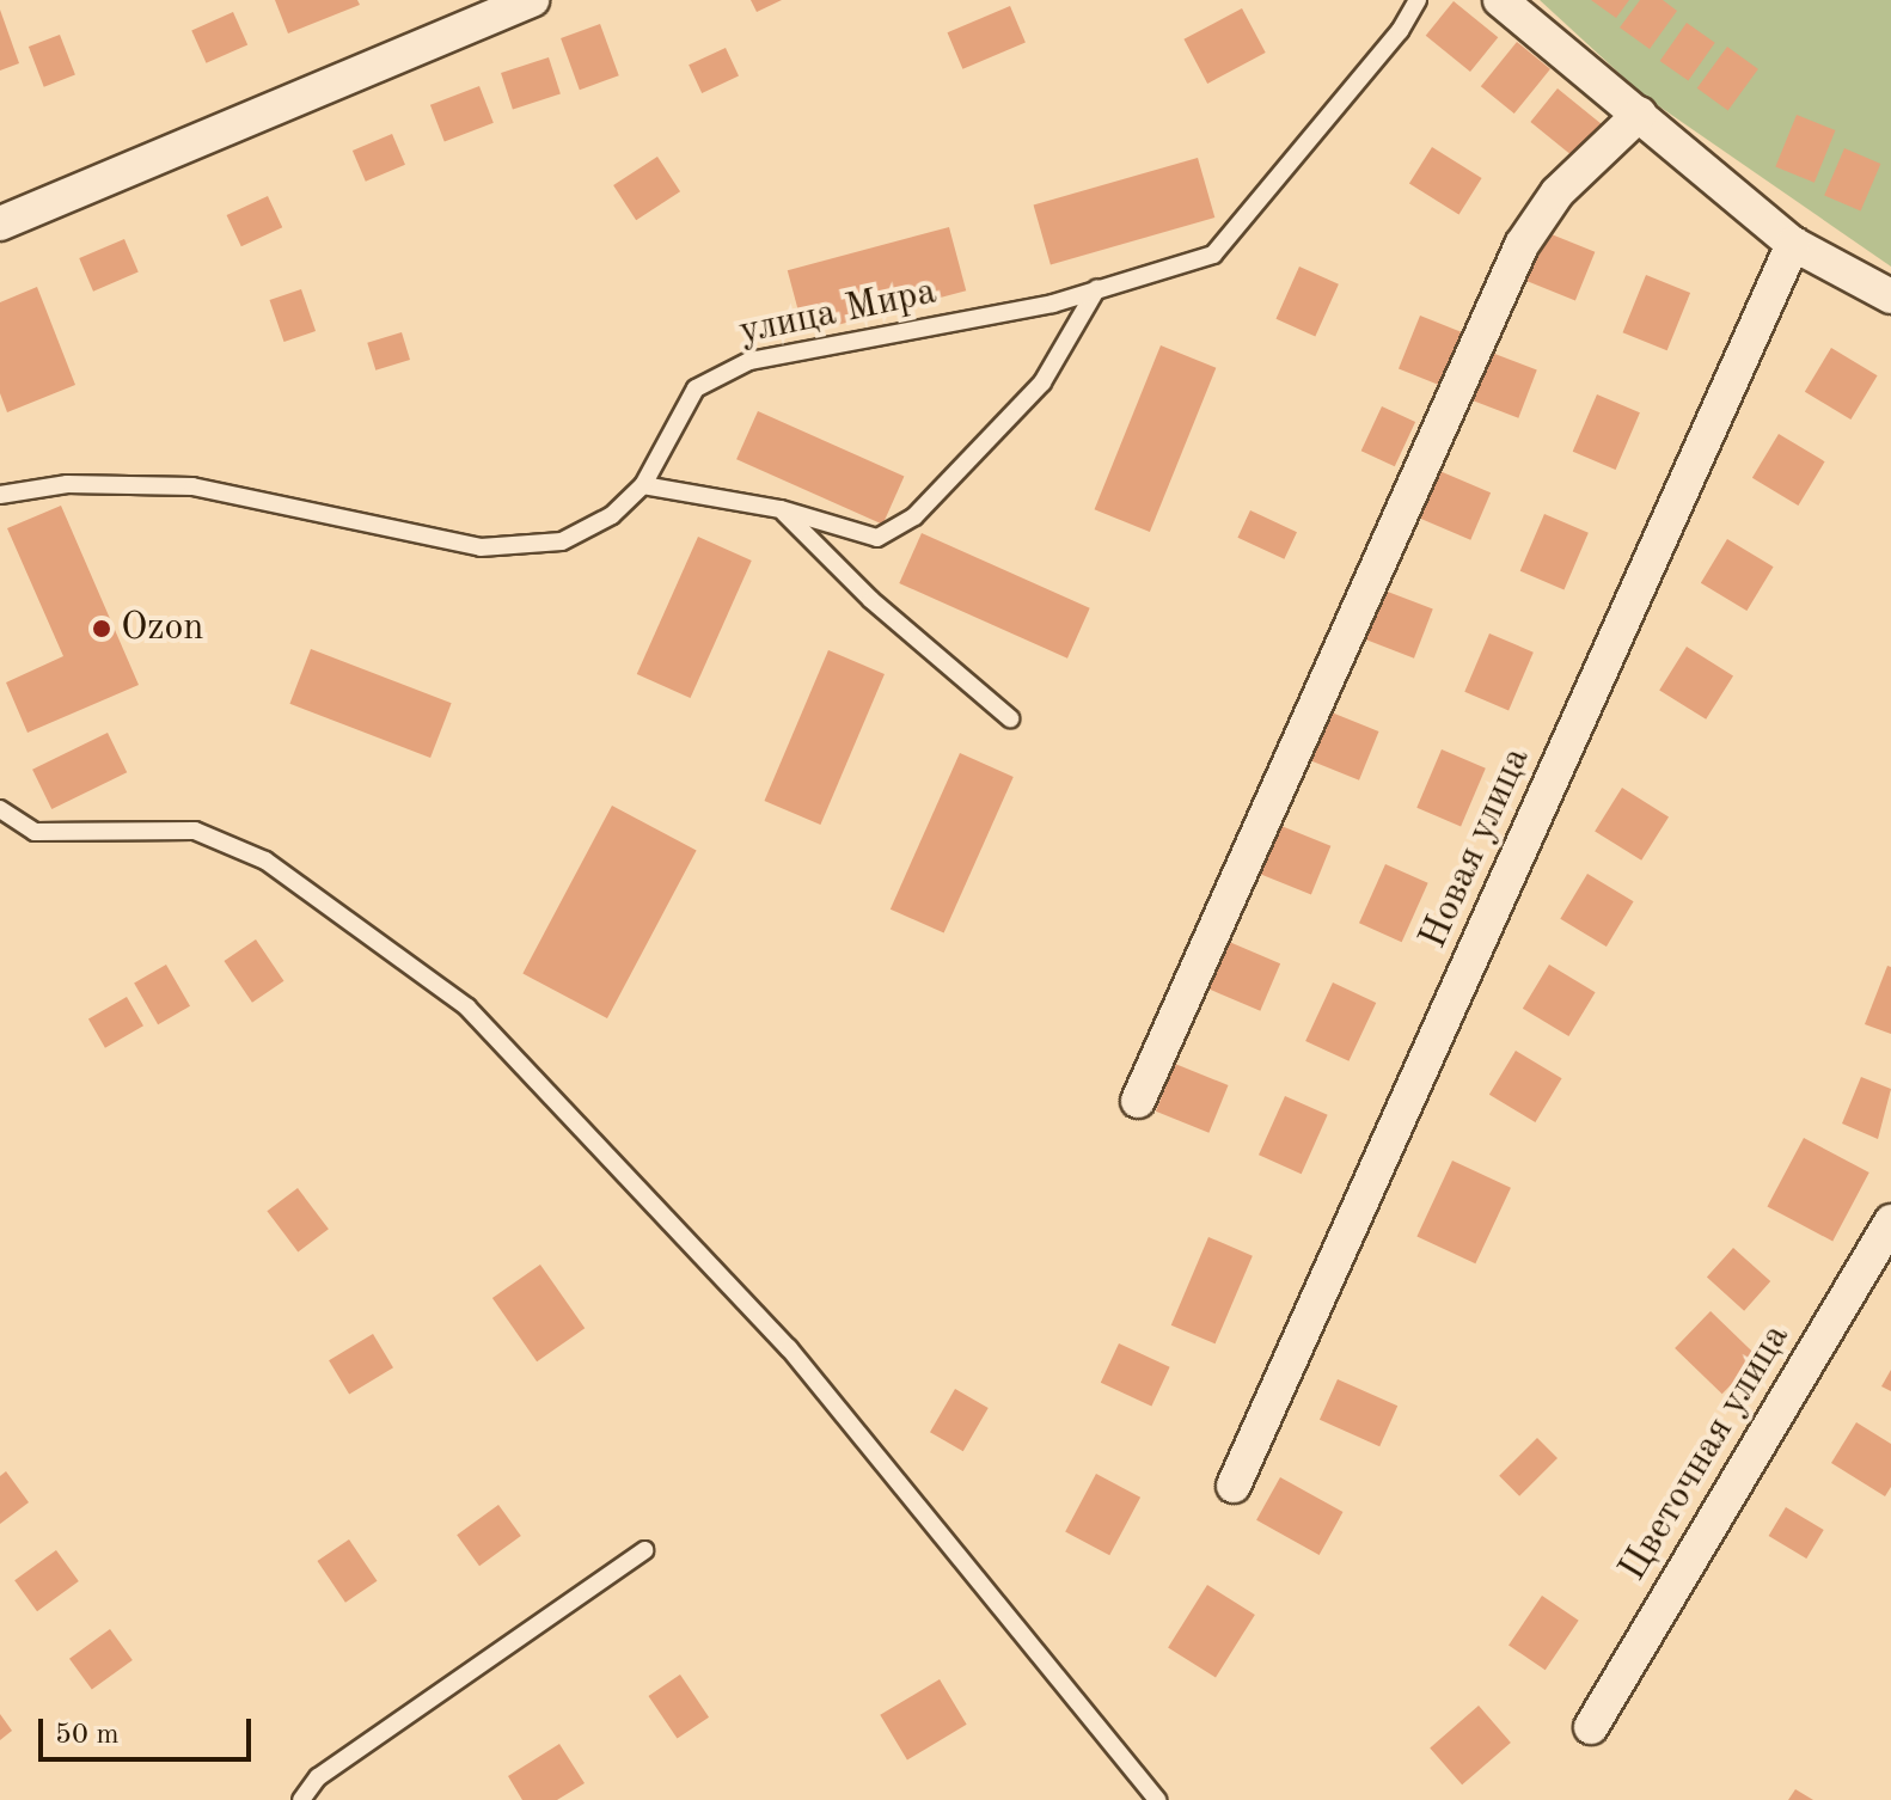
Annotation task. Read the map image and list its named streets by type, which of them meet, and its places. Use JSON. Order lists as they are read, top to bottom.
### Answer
{
  "streets": {
    "street": ["Новая улица", "Цветочная улица"],
    "lane": ["улица Мира"]
  },
  "places": ["Ozon"],
  "scale_bar": "50 m"
}
